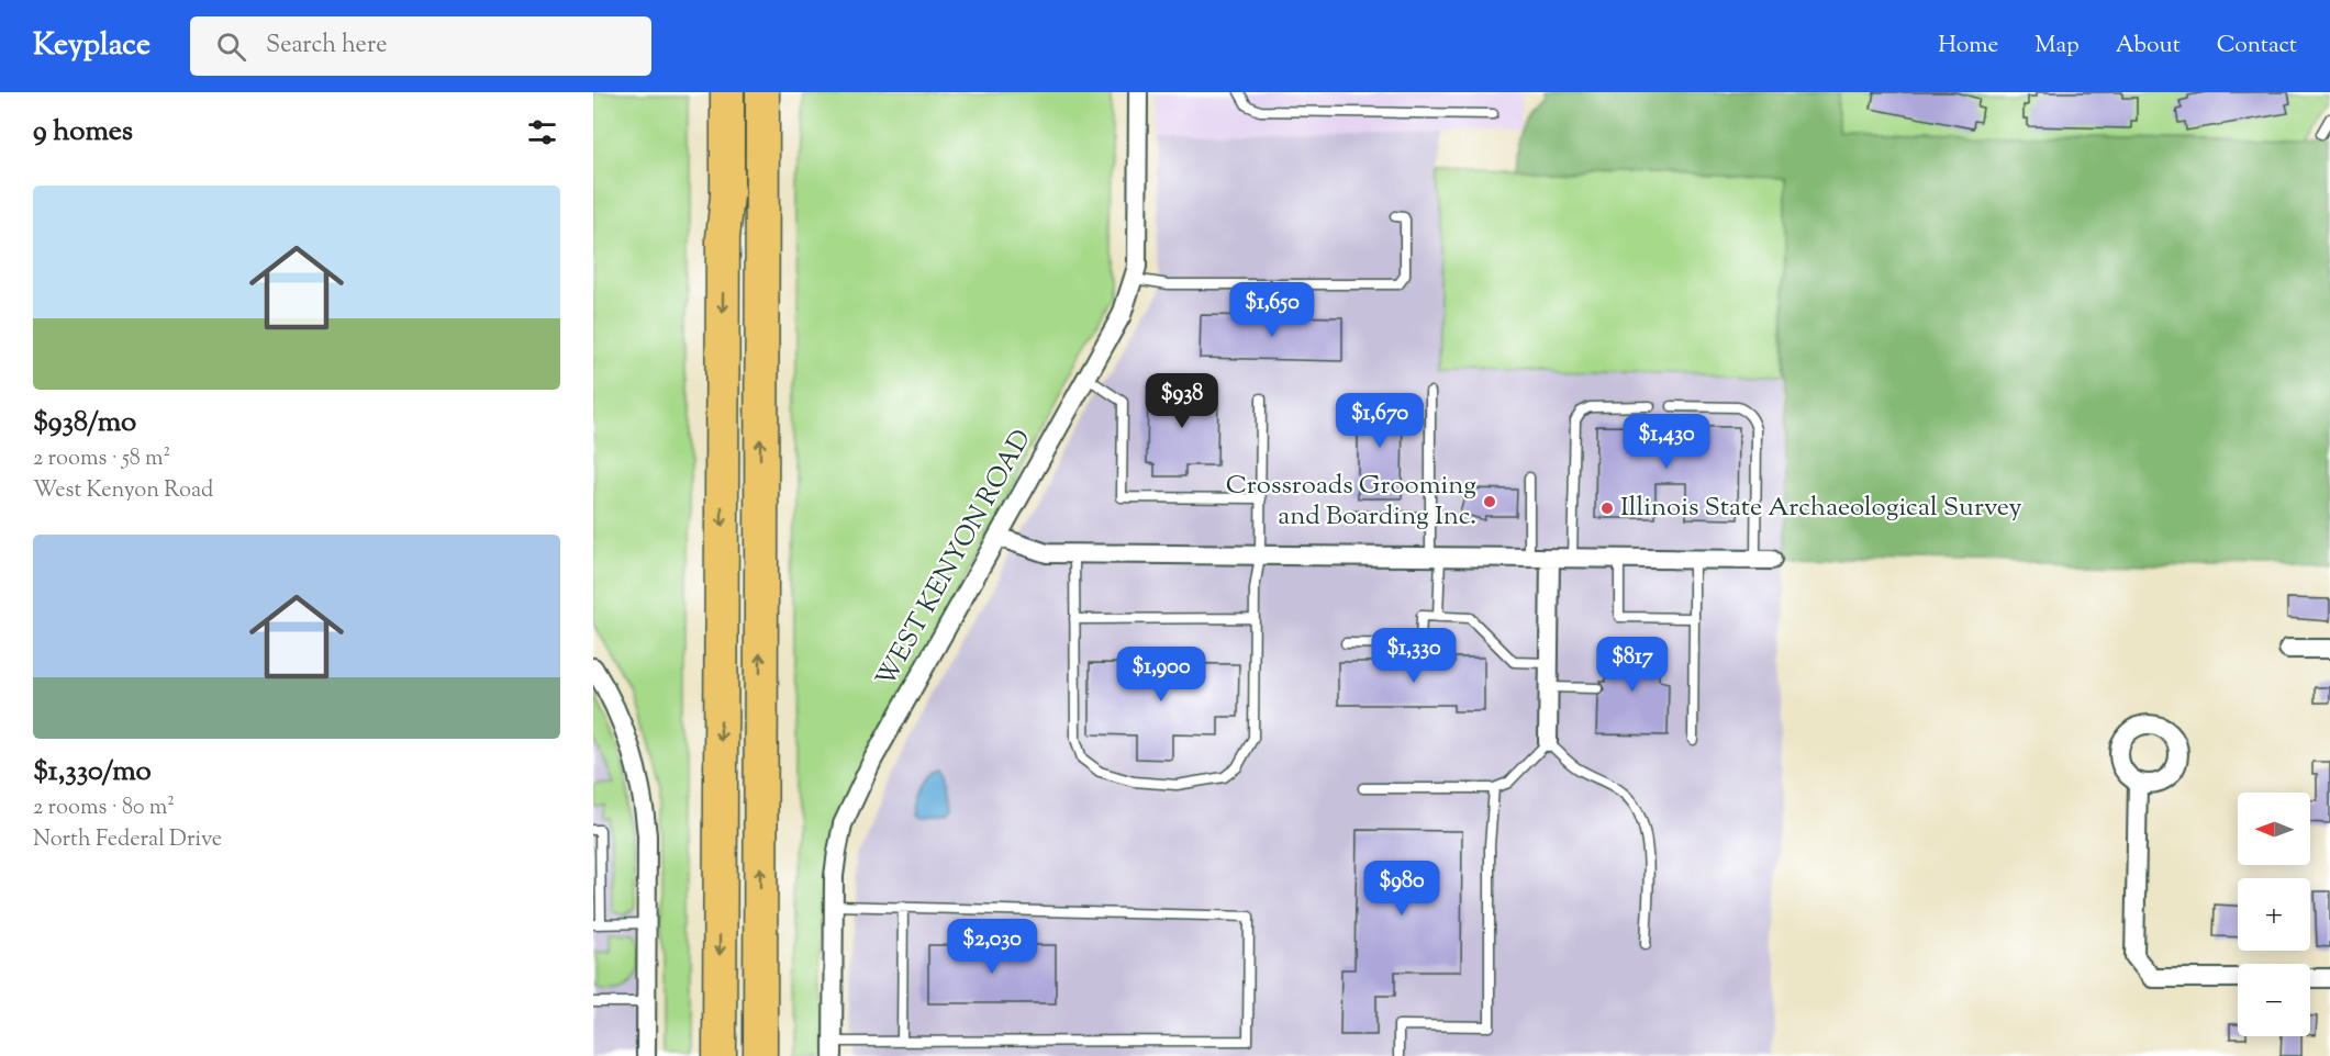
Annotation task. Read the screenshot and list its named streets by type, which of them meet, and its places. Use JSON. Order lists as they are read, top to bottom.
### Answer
{
  "streets": {
    "street": ["WEST KENYON ROAD"]
  },
  "places": ["Crossroads Grooming and Boarding Inc.", "Illinois State Archaeological Survey"],
  "north": "left",
  "page": {
    "header": "Keyplace",
    "search": "Search here",
    "nav": [
      "Home",
      "Map",
      "About",
      "Contact"
    ],
    "heading": "9 homes",
    "list": [
      {
        "name": "$938/mo",
        "note": "2 rooms · 58 m² · West Kenyon Road"
      },
      {
        "name": "$1,330/mo",
        "note": "2 rooms · 80 m² · North Federal Drive"
      }
    ],
    "price": [
      "$1,650",
      "$938",
      "$1,670",
      "$1,430",
      "$1,330",
      "$817",
      "$1,900",
      "$980",
      "$2,030"
    ],
    "map_buttons": ["+", "−"]
  }
}
